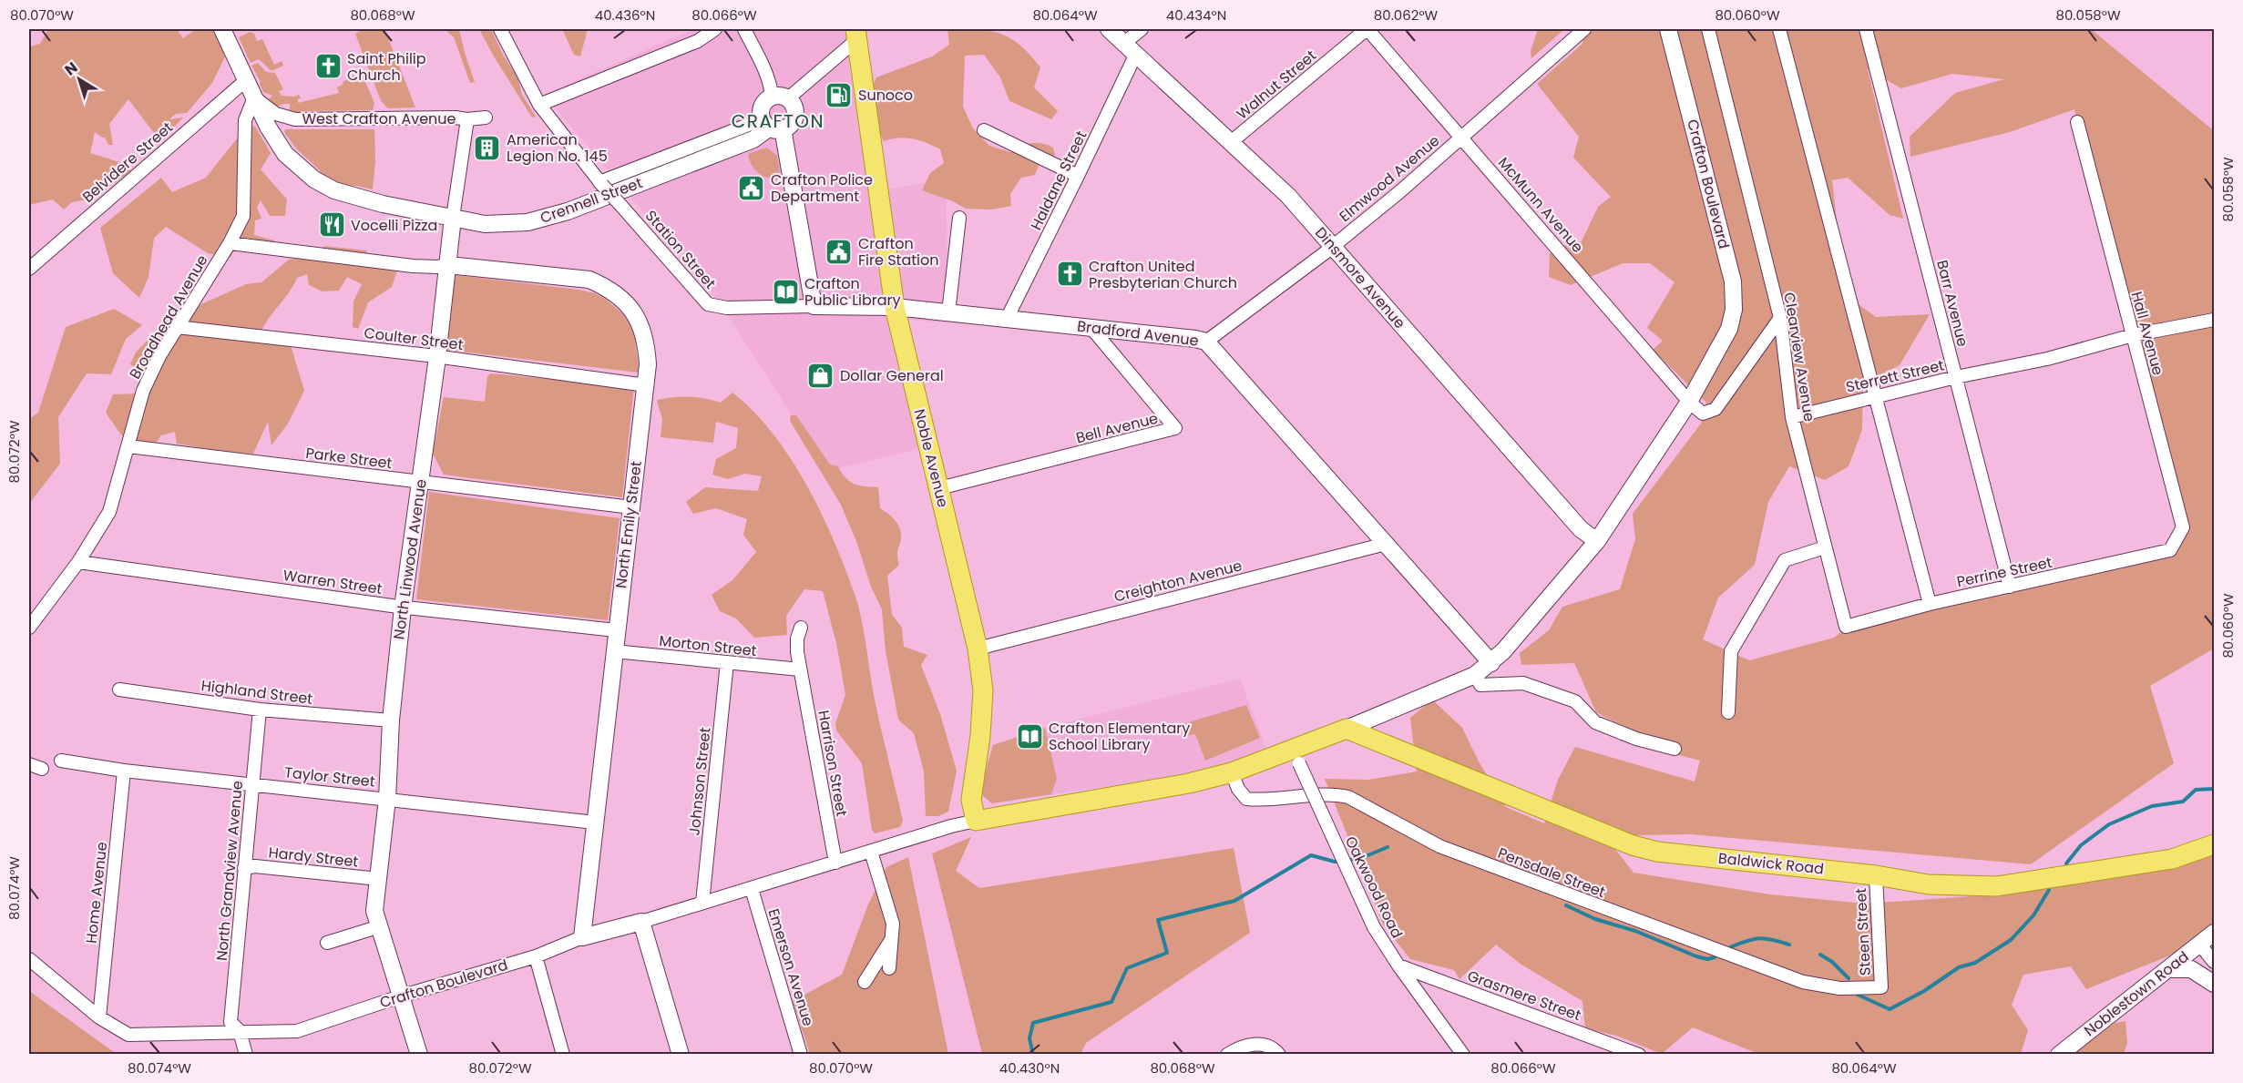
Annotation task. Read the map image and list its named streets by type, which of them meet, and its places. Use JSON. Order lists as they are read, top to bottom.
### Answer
{
  "streets": {
    "main road": [
      "West Crafton Avenue",
      "Crafton Boulevard",
      "Crennell Street",
      "Dinsmore Avenue",
      "Bradford Avenue",
      "Noble Avenue",
      "North Emily Street",
      "North Linwood Avenue",
      "Baldwick Road",
      "Noblestown Road"
    ],
    "street": [
      "Walnut Street",
      "Belvidere Street",
      "Elmwood Avenue",
      "Haldane Street",
      "McMunn Avenue",
      "Station Street",
      "Barr Avenue",
      "Broadhead Avenue",
      "Hall Avenue",
      "Coulter Street",
      "Clearview Avenue",
      "Sterrett Street",
      "Bell Avenue",
      "Parke Street",
      "Perrine Street",
      "Creighton Avenue",
      "Warren Street",
      "Morton Street",
      "Highland Street",
      "Harrison Street",
      "Taylor Street",
      "Johnson Street",
      "Hardy Street",
      "North Grandview Avenue",
      "Pensdale Street",
      "Oakwood Road",
      "Home Avenue",
      "Steen Street",
      "Emerson Avenue",
      "Grasmere Street"
    ]
  },
  "crossings": [
    ["Walnut Street", "McMunn Avenue"],
    ["Walnut Street", "Dinsmore Avenue"],
    ["West Crafton Avenue", "Belvidere Street"],
    ["West Crafton Avenue", "Crennell Street"],
    ["West Crafton Avenue", "Broadhead Avenue"],
    ["West Crafton Avenue", "North Linwood Avenue"],
    ["Elmwood Avenue", "McMunn Avenue"],
    ["Elmwood Avenue", "Dinsmore Avenue"],
    ["Elmwood Avenue", "Bradford Avenue"],
    ["Haldane Street", "Dinsmore Avenue"],
    ["Haldane Street", "Bradford Avenue"],
    ["Crafton Boulevard", "McMunn Avenue"],
    ["Crafton Boulevard", "Dinsmore Avenue"],
    ["Crafton Boulevard", "Bradford Avenue"],
    ["Crafton Boulevard", "Noble Avenue"],
    ["Crafton Boulevard", "North Emily Street"],
    ["Crafton Boulevard", "North Linwood Avenue"],
    ["Crafton Boulevard", "Harrison Street"],
    ["Crafton Boulevard", "Johnson Street"],
    ["Crafton Boulevard", "Baldwick Road"],
    ["Crafton Boulevard", "North Grandview Avenue"],
    ["Crafton Boulevard", "Home Avenue"],
    ["Crafton Boulevard", "Emerson Avenue"],
    ["Crennell Street", "Broadhead Avenue"],
    ["Crennell Street", "North Linwood Avenue"],
    ["Station Street", "Bradford Avenue"],
    ["Barr Avenue", "Sterrett Street"],
    ["Barr Avenue", "Perrine Street"],
    ["Broadhead Avenue", "Coulter Street"],
    ["Broadhead Avenue", "Parke Street"],
    ["Broadhead Avenue", "Warren Street"],
    ["Bradford Avenue", "Bell Avenue"],
    ["Bradford Avenue", "Noble Avenue"],
    ["Bradford Avenue", "Creighton Avenue"],
    ["Hall Avenue", "Sterrett Street"],
    ["Hall Avenue", "Perrine Street"],
    ["Coulter Street", "North Emily Street"],
    ["Coulter Street", "North Linwood Avenue"],
    ["Clearview Avenue", "Sterrett Street"],
    ["Clearview Avenue", "Perrine Street"],
    ["Bell Avenue", "Noble Avenue"],
    ["Parke Street", "North Emily Street"],
    ["Parke Street", "North Linwood Avenue"],
    ["Noble Avenue", "Creighton Avenue"],
    ["North Emily Street", "North Linwood Avenue"],
    ["North Emily Street", "Warren Street"],
    ["North Emily Street", "Morton Street"],
    ["North Emily Street", "Taylor Street"],
    ["North Linwood Avenue", "Warren Street"],
    ["North Linwood Avenue", "Highland Street"],
    ["North Linwood Avenue", "Taylor Street"],
    ["North Linwood Avenue", "Hardy Street"],
    ["Morton Street", "Harrison Street"],
    ["Morton Street", "Johnson Street"],
    ["Highland Street", "North Grandview Avenue"],
    ["Taylor Street", "North Grandview Avenue"],
    ["Taylor Street", "Home Avenue"],
    ["Hardy Street", "North Grandview Avenue"],
    ["Baldwick Road", "Steen Street"],
    ["Pensdale Street", "Steen Street"],
    ["Oakwood Road", "Grasmere Street"]
  ],
  "districts": ["CRAFTON"],
  "places": {
    "church": ["Saint Philip Church", "Crafton United Presbyterian Church"],
    "fuel station": ["Sunoco"],
    "building": ["American Legion No. 145"],
    "public building": ["Crafton Police Department", "Crafton Fire Station"],
    "restaurant": ["Vocelli Pizza"],
    "library": ["Crafton Public Library", "Crafton Elementary School Library"],
    "shop": ["Dollar General"]
  },
  "north": "top left",
  "coordinates": [
    "80.070°W",
    "80.068°W",
    "40.436°N",
    "80.066°W",
    "80.064°W",
    "40.434°N",
    "80.062°W",
    "80.060°W",
    "80.058°W",
    "80.072°W",
    "80.074°W",
    "40.430°N"
  ]
}
